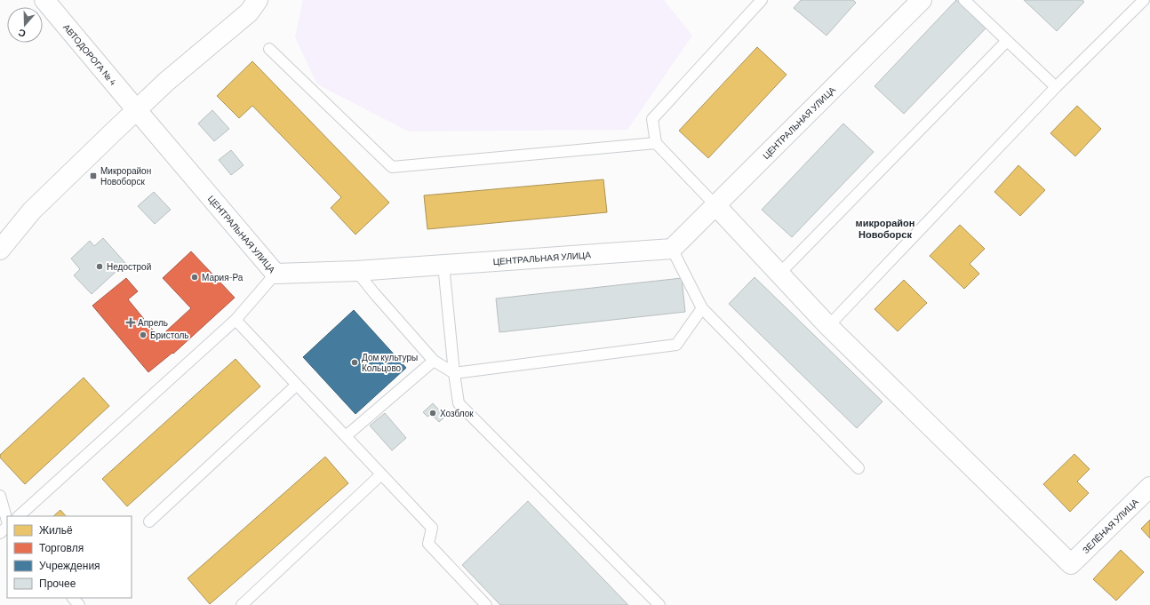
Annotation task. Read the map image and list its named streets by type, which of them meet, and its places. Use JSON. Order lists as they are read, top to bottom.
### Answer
{
  "streets": {
    "street": ["АВТОДОРОГА № 4", "ЦЕНТРАЛЬНАЯ УЛИЦА", "ЗЕЛЁНАЯ УЛИЦА"]
  },
  "crossings": [
    ["АВТОДОРОГА № 4", "ЦЕНТРАЛЬНАЯ УЛИЦА"]
  ],
  "districts": ["микрорайон Новоборск"],
  "places": {
    "transit": ["Микрорайон Новоборск"],
    "other": [
      "Недострой",
      "Мария-Ра",
      "Бристоль",
      "Дом культуры Кольцово",
      "Хозблок"
    ],
    "health": ["Апрель"]
  },
  "legend": [
    "Жильё",
    "Торговля",
    "Учреждения",
    "Прочее"
  ],
  "north": "bottom"
}
